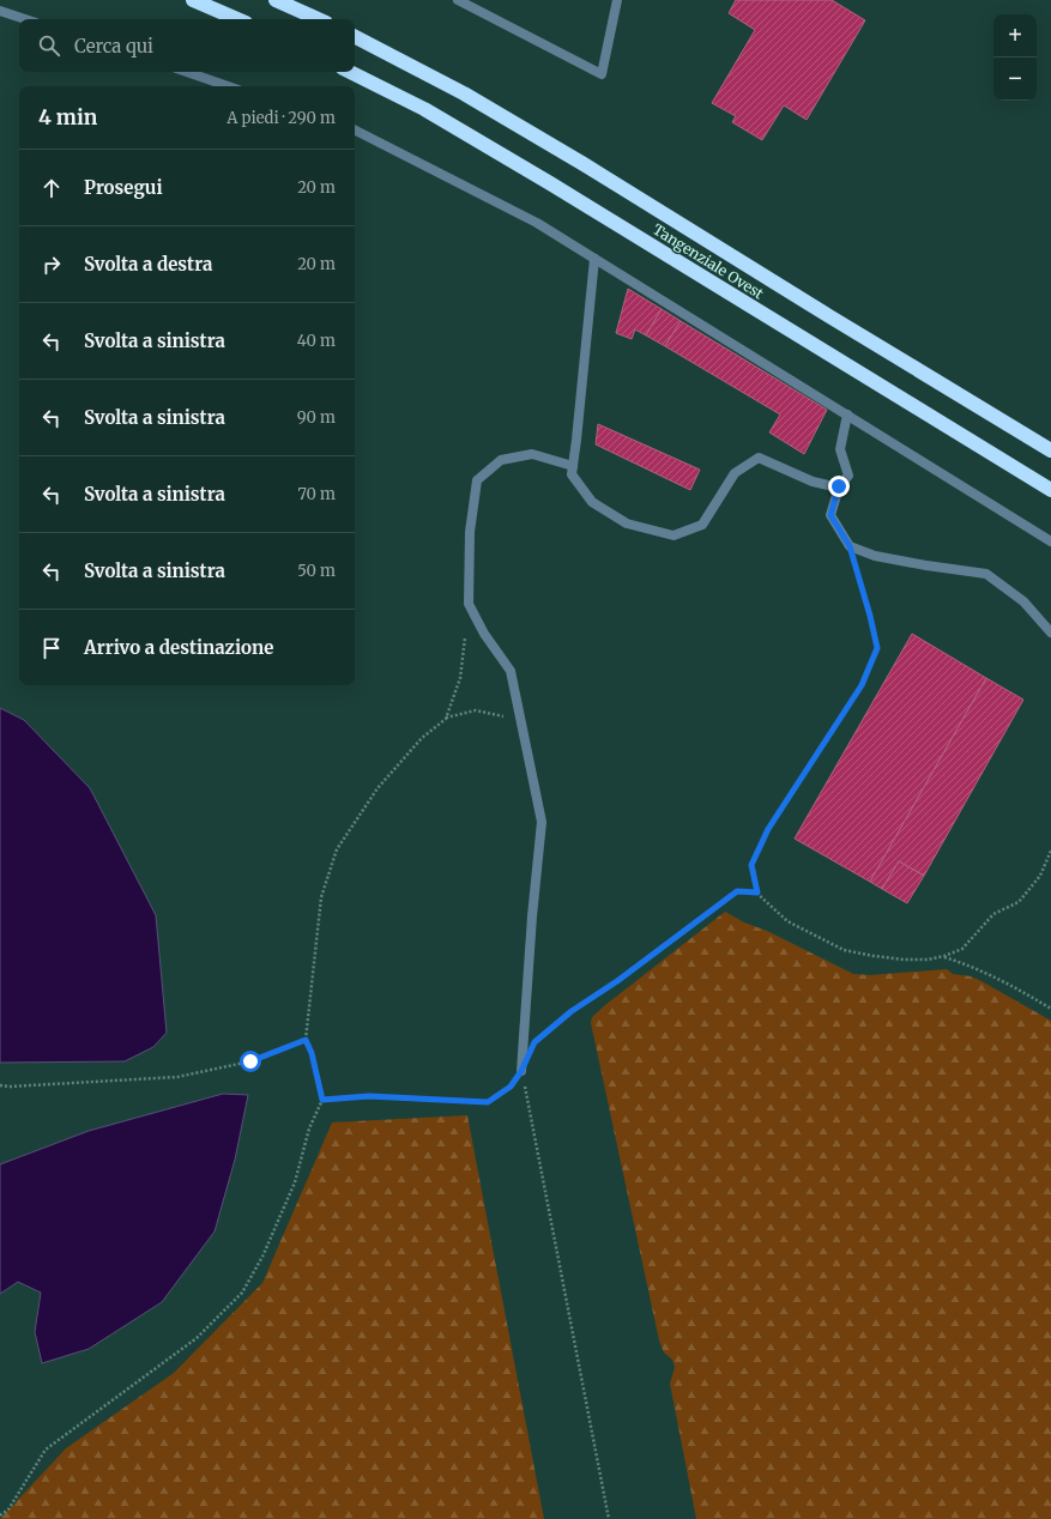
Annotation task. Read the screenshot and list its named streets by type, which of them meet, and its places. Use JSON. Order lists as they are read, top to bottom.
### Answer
{
  "streets": {
    "highway": ["Tangenziale Ovest"]
  },
  "page": {
    "map_buttons": ["+", "−"],
    "search": "Cerca qui",
    "heading": ["4 min", "A piedi · 290 m"],
    "list": [
      ["Prosegui", "20 m"],
      ["Svolta a destra", "20 m"],
      ["Svolta a sinistra", "40 m"],
      ["Svolta a sinistra", "90 m"],
      ["Svolta a sinistra", "70 m"],
      ["Svolta a sinistra", "50 m"],
      "Arrivo a destinazione"
    ]
  }
}
